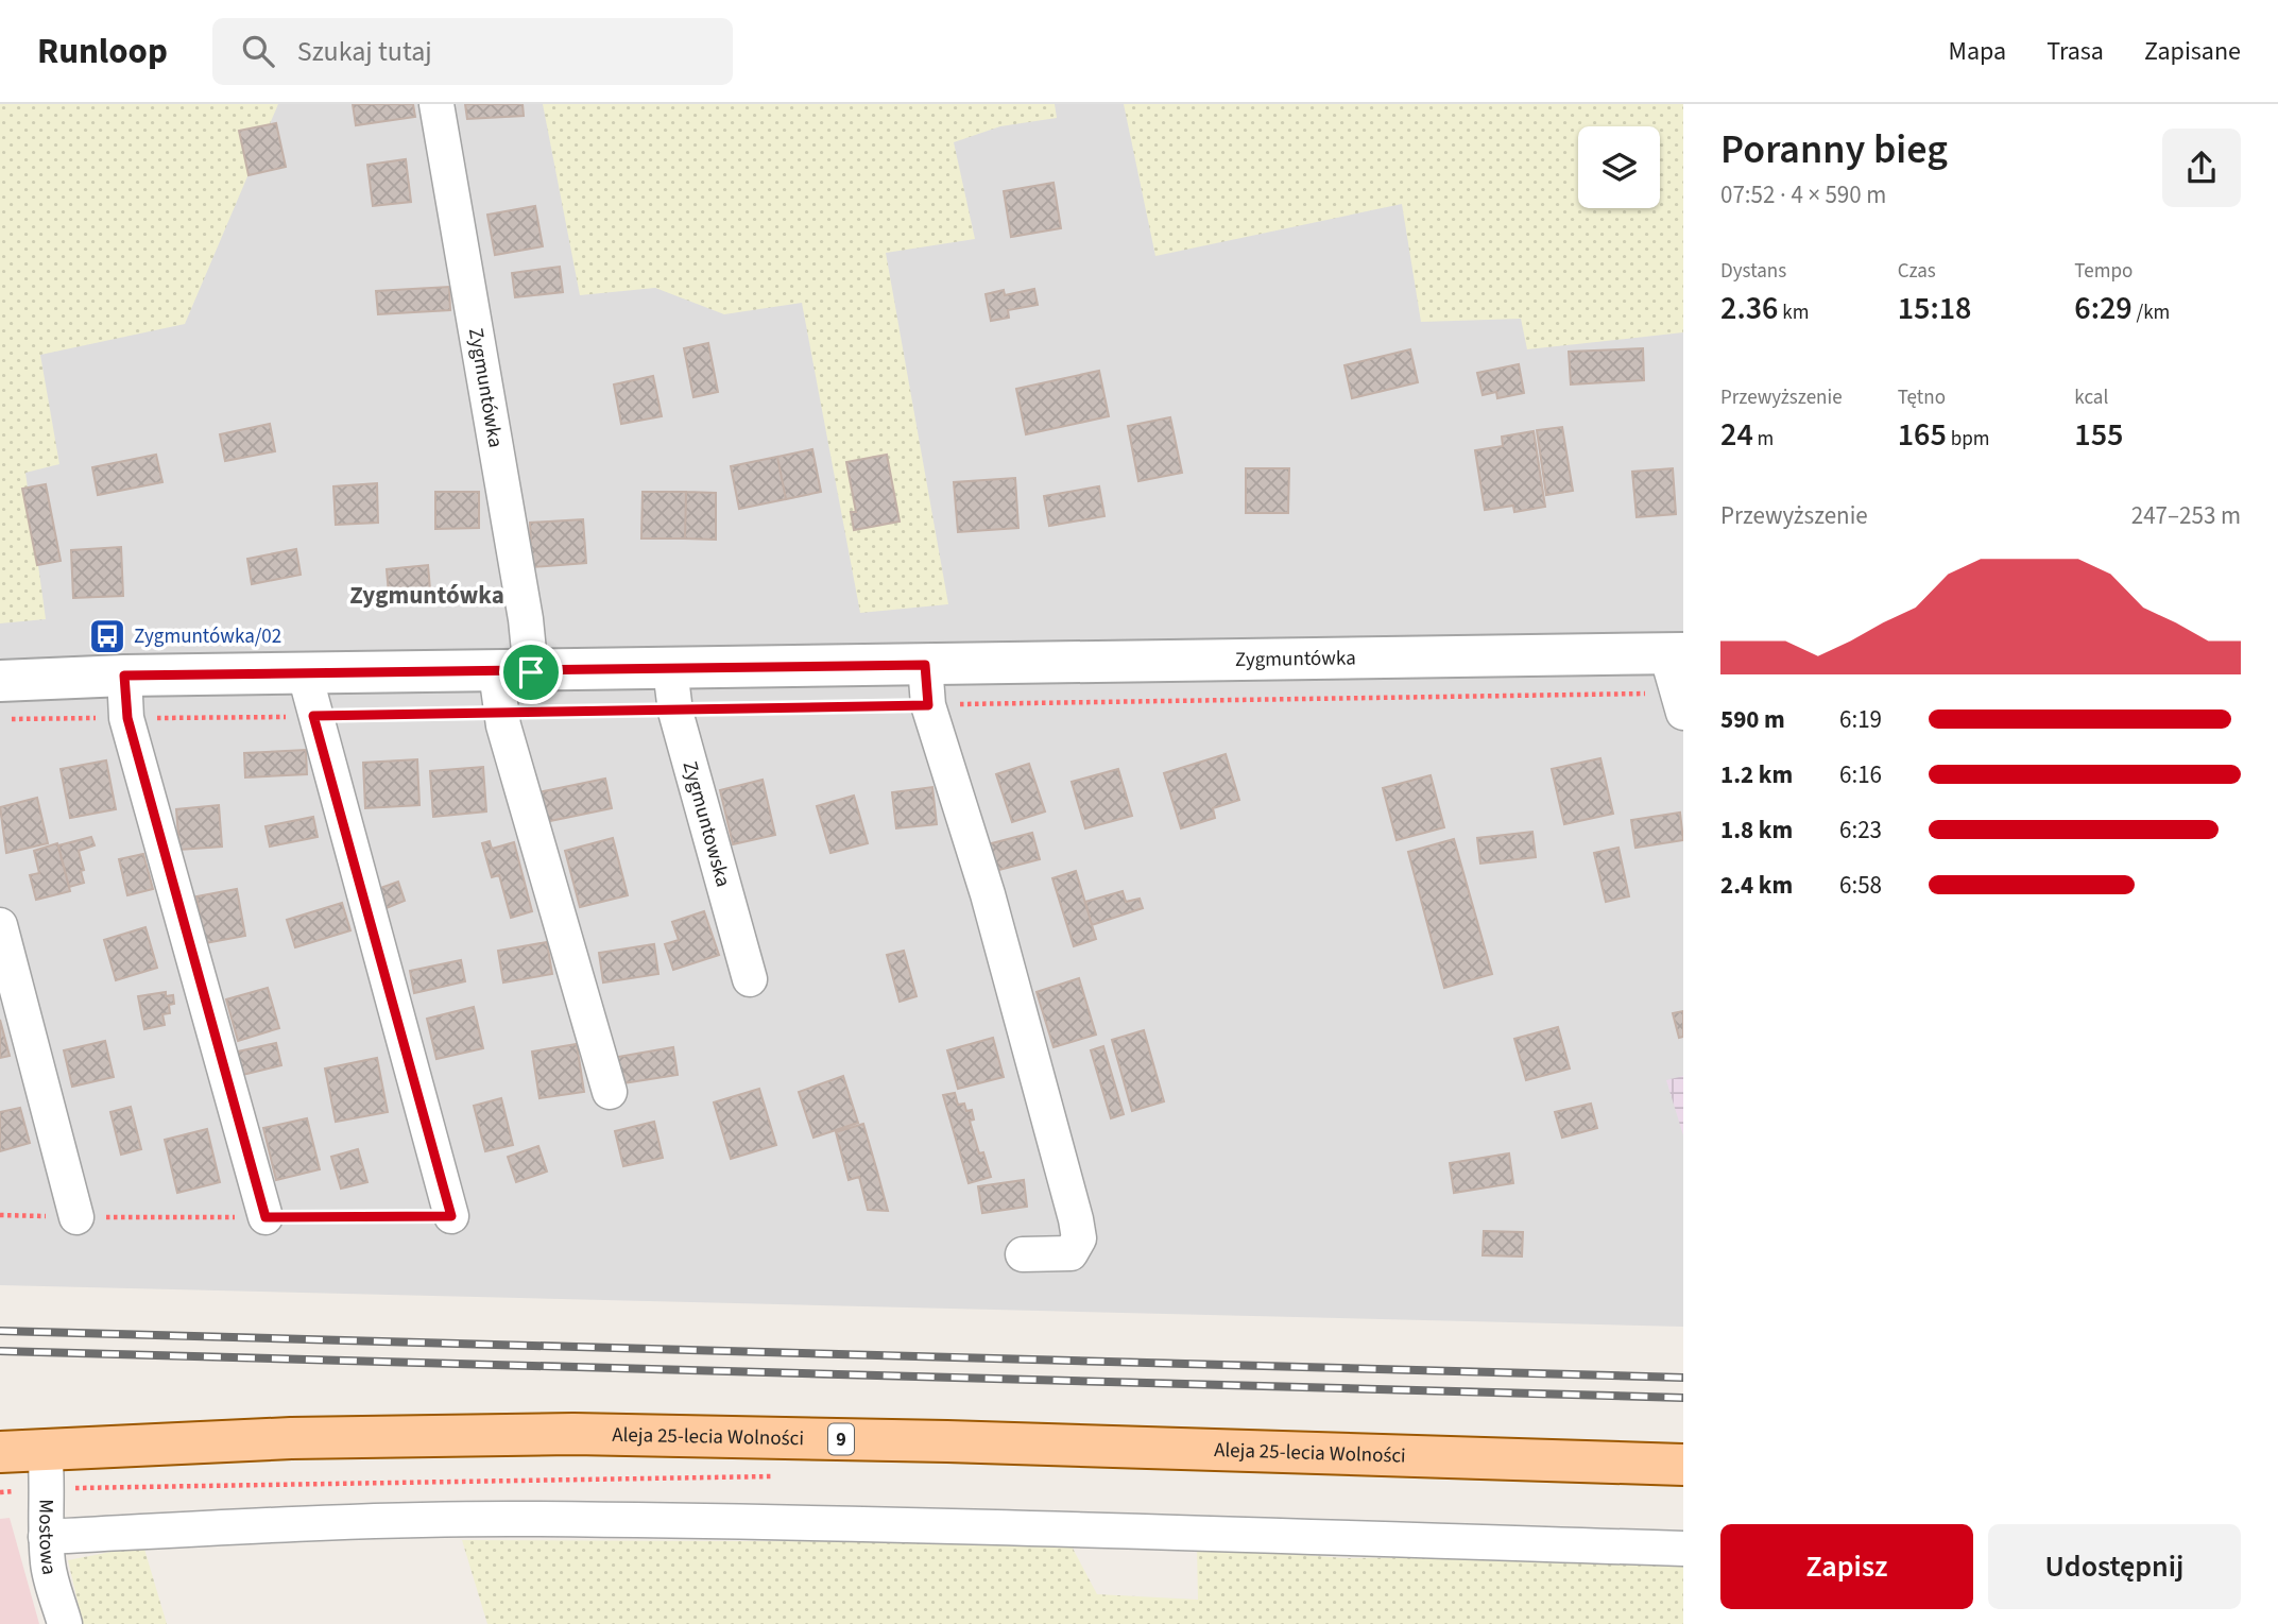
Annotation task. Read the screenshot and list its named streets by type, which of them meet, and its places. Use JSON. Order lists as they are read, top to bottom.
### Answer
{
  "streets": {
    "main road": ["Aleja 25-lecia Wolności", "9"],
    "street": ["Zygmuntówka", "Zygmuntowska", "Mostowa"]
  },
  "crossings": [
    ["Zygmuntówka", "Zygmuntowska"],
    ["Aleja 25-lecia Wolności", "Mostowa"]
  ],
  "districts": ["Zygmuntówka"],
  "places": {
    "bus stop": ["Zygmuntówka/02"]
  },
  "page": {
    "header": "Runloop",
    "search": "Szukaj tutaj",
    "nav": ["Mapa", "Trasa", "Zapisane"],
    "heading": ["Poranny bieg", "07:52 · 4 × 590 m"],
    "stats": [
      ["Dystans", "2.36 km"],
      ["Czas", "15:18"],
      ["Tempo", "6:29 /km"],
      ["Przewyższenie", "24 m"],
      ["Tętno", "165 bpm"],
      ["kcal", "155"]
    ],
    "chart": ["Przewyższenie", "247–253 m"],
    "list": [
      {
        "name": "590 m",
        "note": "6:19"
      },
      {
        "name": "1.2 km",
        "note": "6:16"
      },
      {
        "name": "1.8 km",
        "note": "6:23"
      },
      {
        "name": "2.4 km",
        "note": "6:58"
      }
    ],
    "buttons": ["Zapisz", "Udostępnij"]
  }
}
